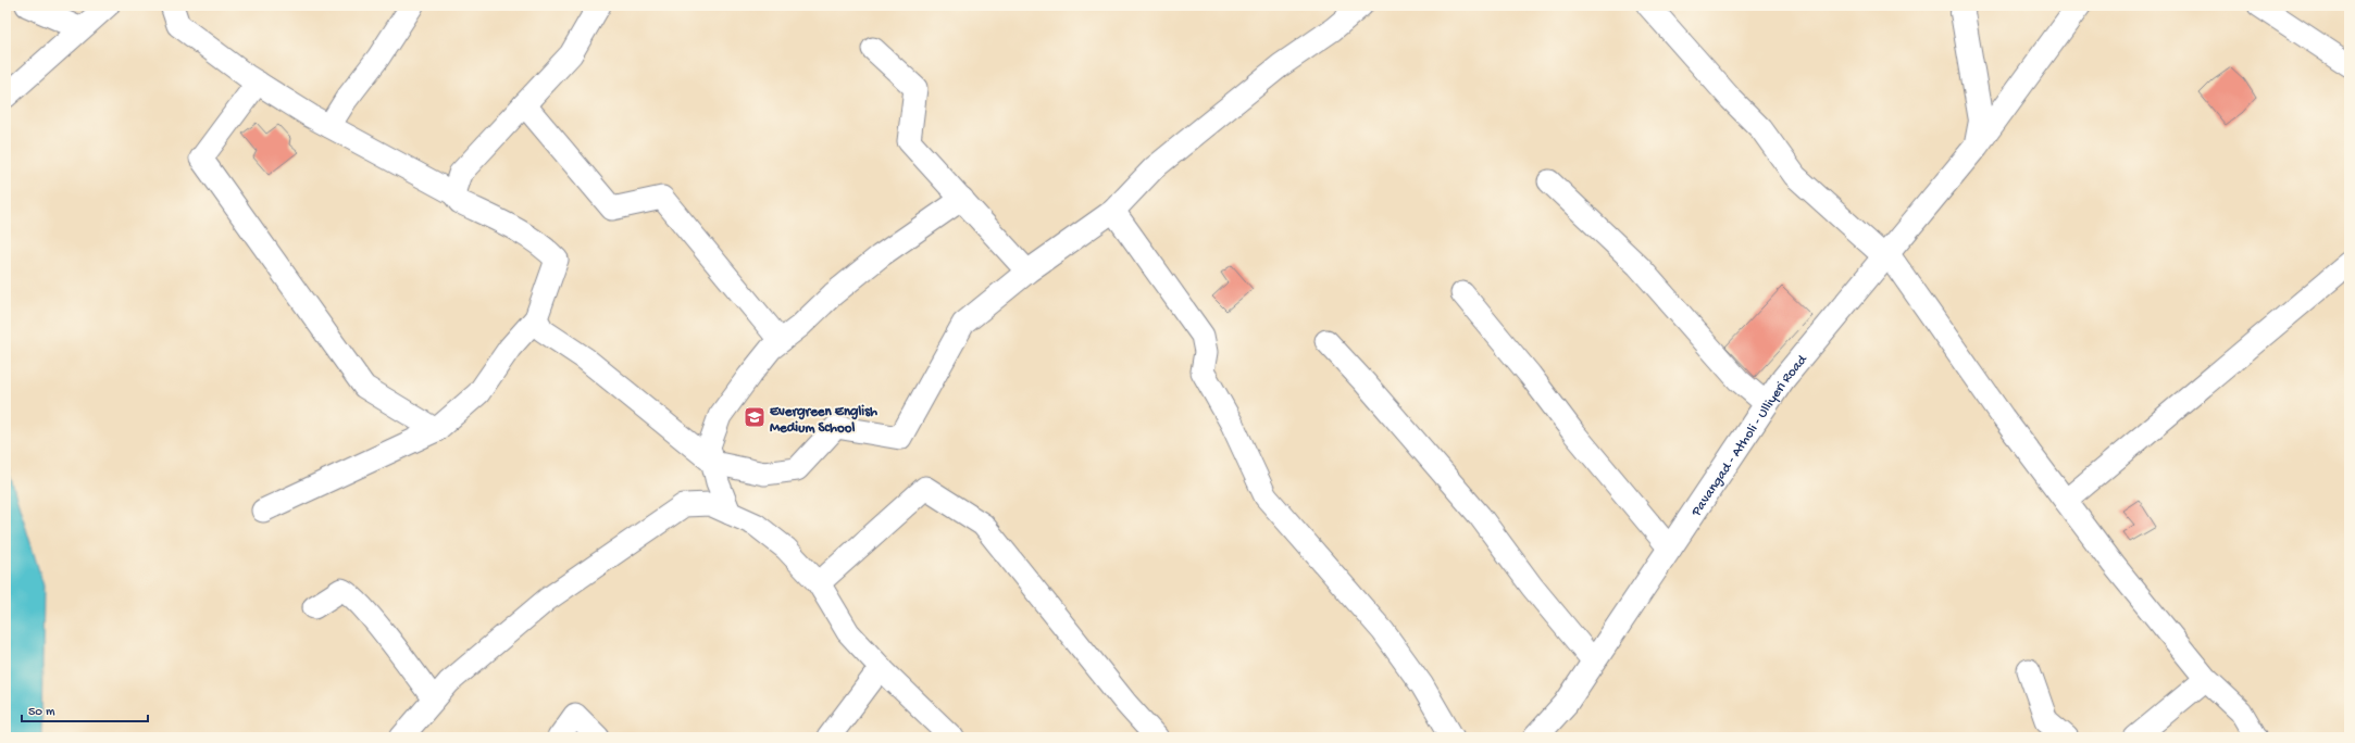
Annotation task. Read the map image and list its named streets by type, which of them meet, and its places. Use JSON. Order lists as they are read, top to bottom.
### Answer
{
  "streets": {
    "main road": ["Pavangad - Atholi - Ulliyeri Road"]
  },
  "places": {
    "school or university": ["Evergreen English Medium School"]
  },
  "scale_bar": "50 m"
}
